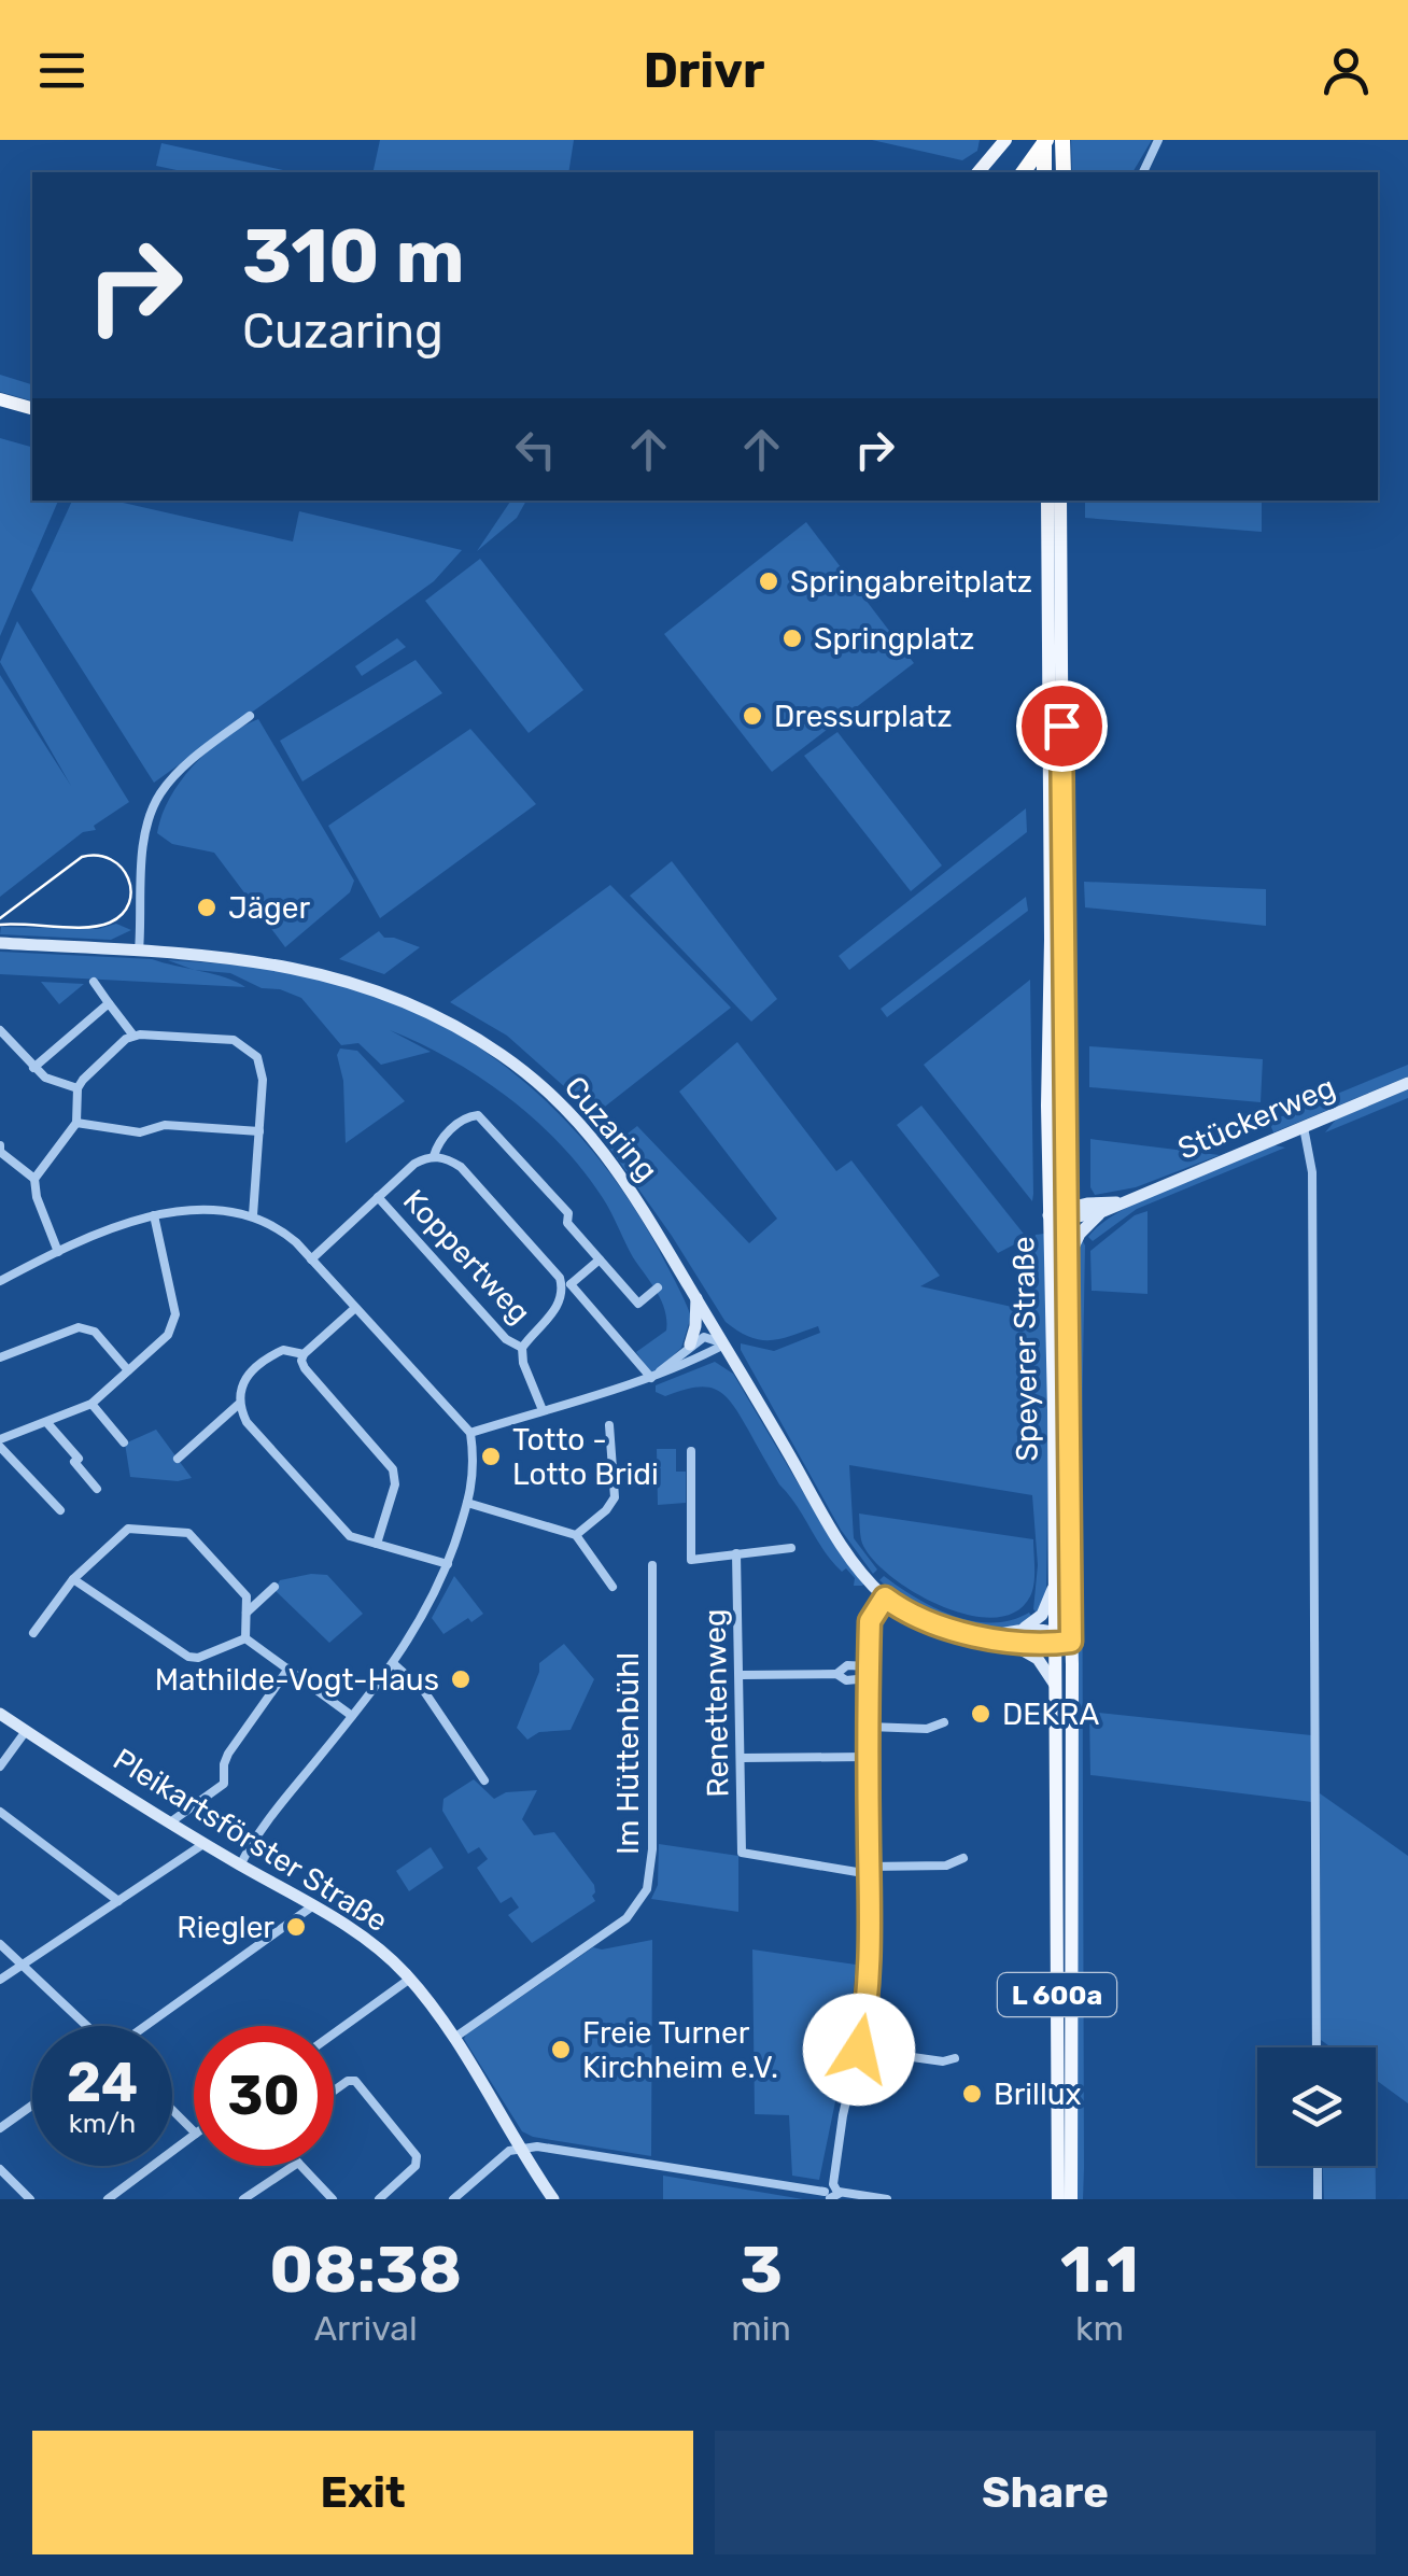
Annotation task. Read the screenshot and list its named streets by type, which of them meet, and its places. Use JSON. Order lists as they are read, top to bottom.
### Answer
{
  "streets": {
    "main road": [
      "Stückerweg",
      "Cuzaring",
      "Speyerer Straße",
      "Pleikartsförster Straße",
      "L 600a"
    ],
    "street": ["Koppertweg", "Renettenweg", "Im Hüttenbühl"]
  },
  "crossings": [
    ["Stückerweg", "Speyerer Straße"],
    ["Cuzaring", "Speyerer Straße"],
    ["Im Hüttenbühl", "Pleikartsförster Straße"]
  ],
  "places": [
    "Springabreitplatz",
    "Springplatz",
    "Dressurplatz",
    "Jäger",
    "Totto - Lotto Bridi",
    "Mathilde-Vogt-Haus",
    "DEKRA",
    "Riegler",
    "Freie Turner Kirchheim e.V.",
    "Brillux"
  ],
  "page": {
    "header": "Drivr",
    "turn": ["310 m", "Cuzaring"],
    "speed": "24 km/h",
    "limit": "30",
    "eta": [
      "08:38",
      "Arrival",
      "3",
      "min",
      "1.1",
      "km"
    ],
    "buttons": ["Exit", "Share"]
  }
}
